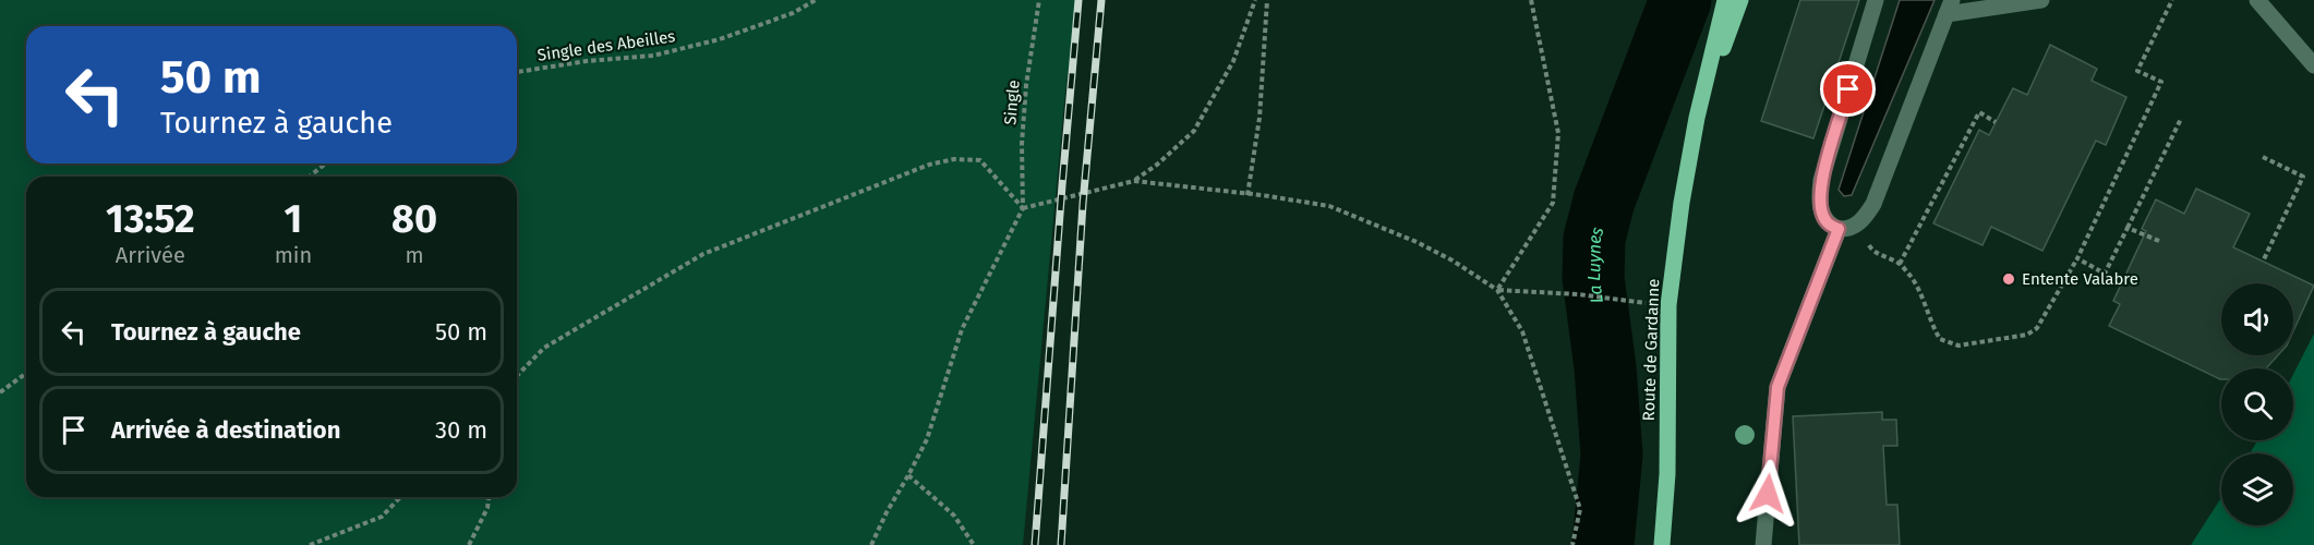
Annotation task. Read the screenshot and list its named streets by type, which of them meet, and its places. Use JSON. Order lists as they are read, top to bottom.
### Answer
{
  "streets": {
    "main road": ["Route de Gardanne"],
    "path": ["Single des Abeilles", "Single"]
  },
  "water": ["La Luynes"],
  "places": ["Entente Valabre"],
  "page": {
    "turn": ["50 m", "Tournez à gauche"],
    "eta": [
      "13:52",
      "Arrivée",
      "1",
      "min",
      "80",
      "m"
    ],
    "list": [
      {
        "name": "Tournez à gauche",
        "value": "50 m"
      },
      {
        "name": "Arrivée à destination",
        "value": "30 m"
      }
    ]
  }
}
